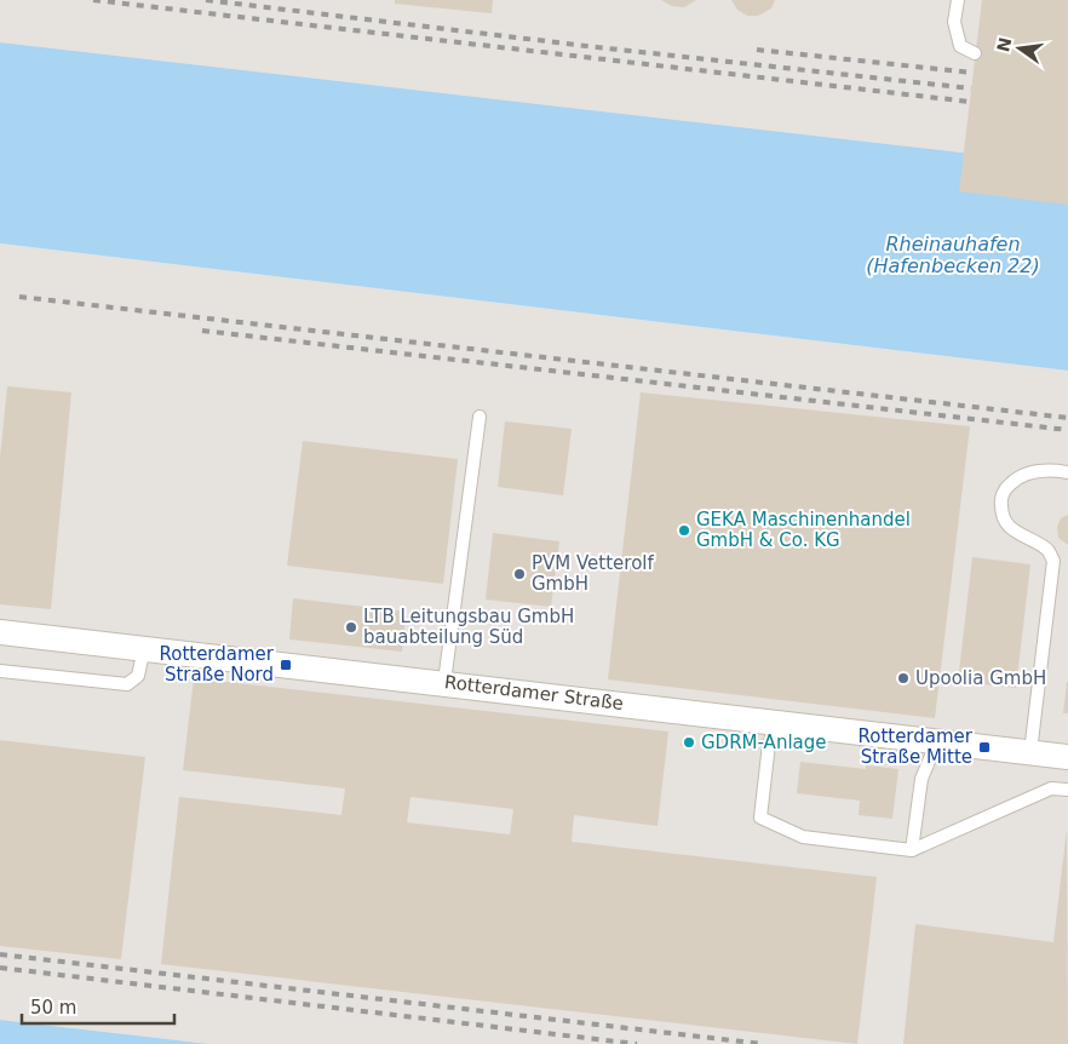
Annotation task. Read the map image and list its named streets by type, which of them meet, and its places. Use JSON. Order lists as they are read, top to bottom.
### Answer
{
  "streets": {
    "street": ["Rotterdamer Straße"]
  },
  "water": ["Rheinauhafen (Hafenbecken 22)"],
  "places": {
    "other": [
      "GEKA Maschinenhandel GmbH & Co. KG",
      "PVM Vetterolf GmbH",
      "LTB Leitungsbau GmbH bauabteilung Süd",
      "Upoolia GmbH",
      "GDRM-Anlage"
    ],
    "transit": ["Rotterdamer Straße Nord", "Rotterdamer Straße Mitte"]
  },
  "scale_bar": "50 m",
  "north": "left"
}
